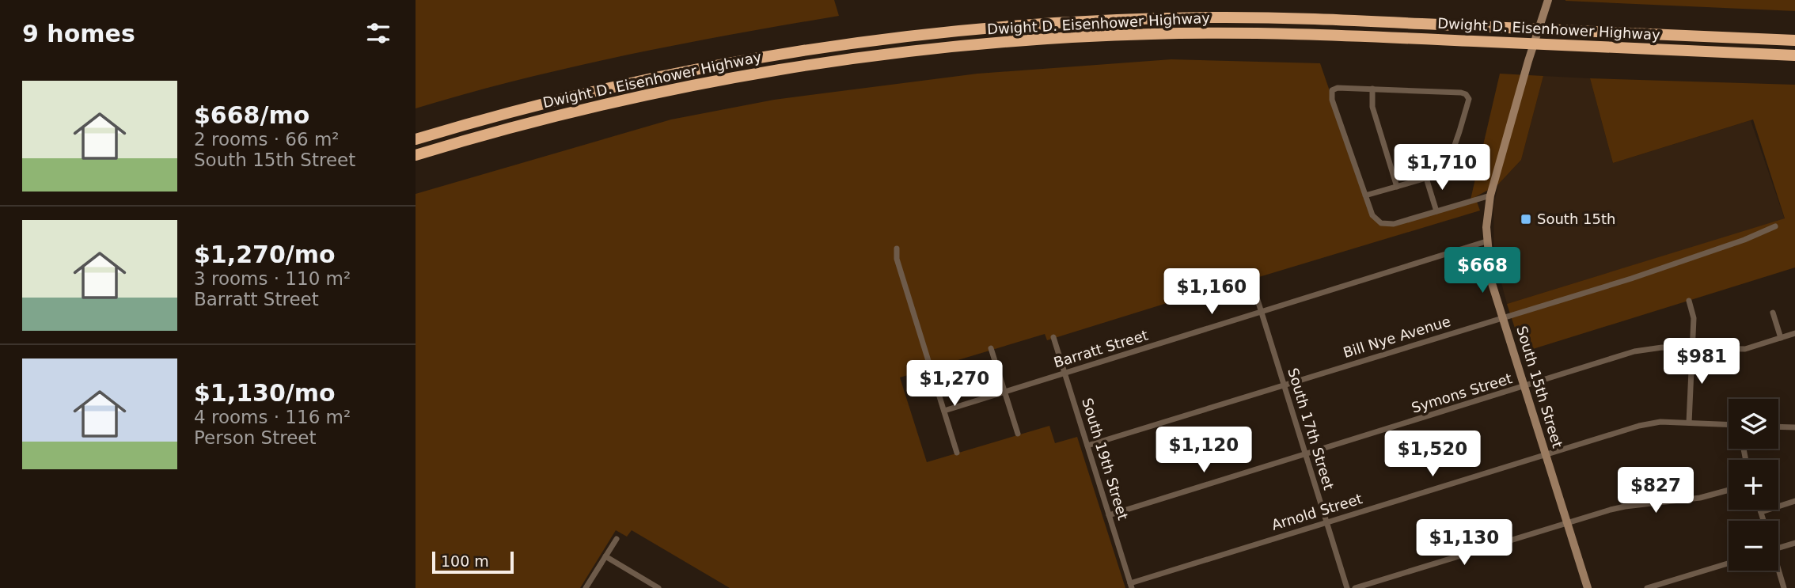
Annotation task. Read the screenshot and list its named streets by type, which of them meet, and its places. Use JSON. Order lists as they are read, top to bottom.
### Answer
{
  "streets": {
    "highway": ["Dwight D. Eisenhower Highway"],
    "main road": ["South 15th Street"],
    "street": [
      "Bill Nye Avenue",
      "Barratt Street",
      "Symons Street",
      "South 17th Street",
      "South 19th Street",
      "Arnold Street"
    ]
  },
  "crossings": [
    ["Bill Nye Avenue", "South 15th Street"],
    ["Bill Nye Avenue", "South 17th Street"],
    ["Bill Nye Avenue", "South 19th Street"],
    ["Barratt Street", "South 15th Street"],
    ["Barratt Street", "South 17th Street"],
    ["Barratt Street", "South 19th Street"],
    ["South 15th Street", "Symons Street"],
    ["South 15th Street", "Arnold Street"],
    ["Symons Street", "South 17th Street"],
    ["Symons Street", "South 19th Street"],
    ["South 17th Street", "Arnold Street"],
    ["South 19th Street", "Arnold Street"]
  ],
  "places": {
    "transit": ["South 15th"]
  },
  "scale_bar": "100 m",
  "page": {
    "heading": "9 homes",
    "list": [
      {
        "name": "$668/mo",
        "note": "2 rooms · 66 m² · South 15th Street"
      },
      {
        "name": "$1,270/mo",
        "note": "3 rooms · 110 m² · Barratt Street"
      },
      {
        "name": "$1,130/mo",
        "note": "4 rooms · 116 m² · Person Street"
      }
    ],
    "price": [
      "$1,710",
      "$668",
      "$1,160",
      "$981",
      "$1,270",
      "$1,120",
      "$1,520",
      "$827",
      "$1,130"
    ],
    "map_buttons": ["+", "−"],
    "scale": "100 m"
  }
}
